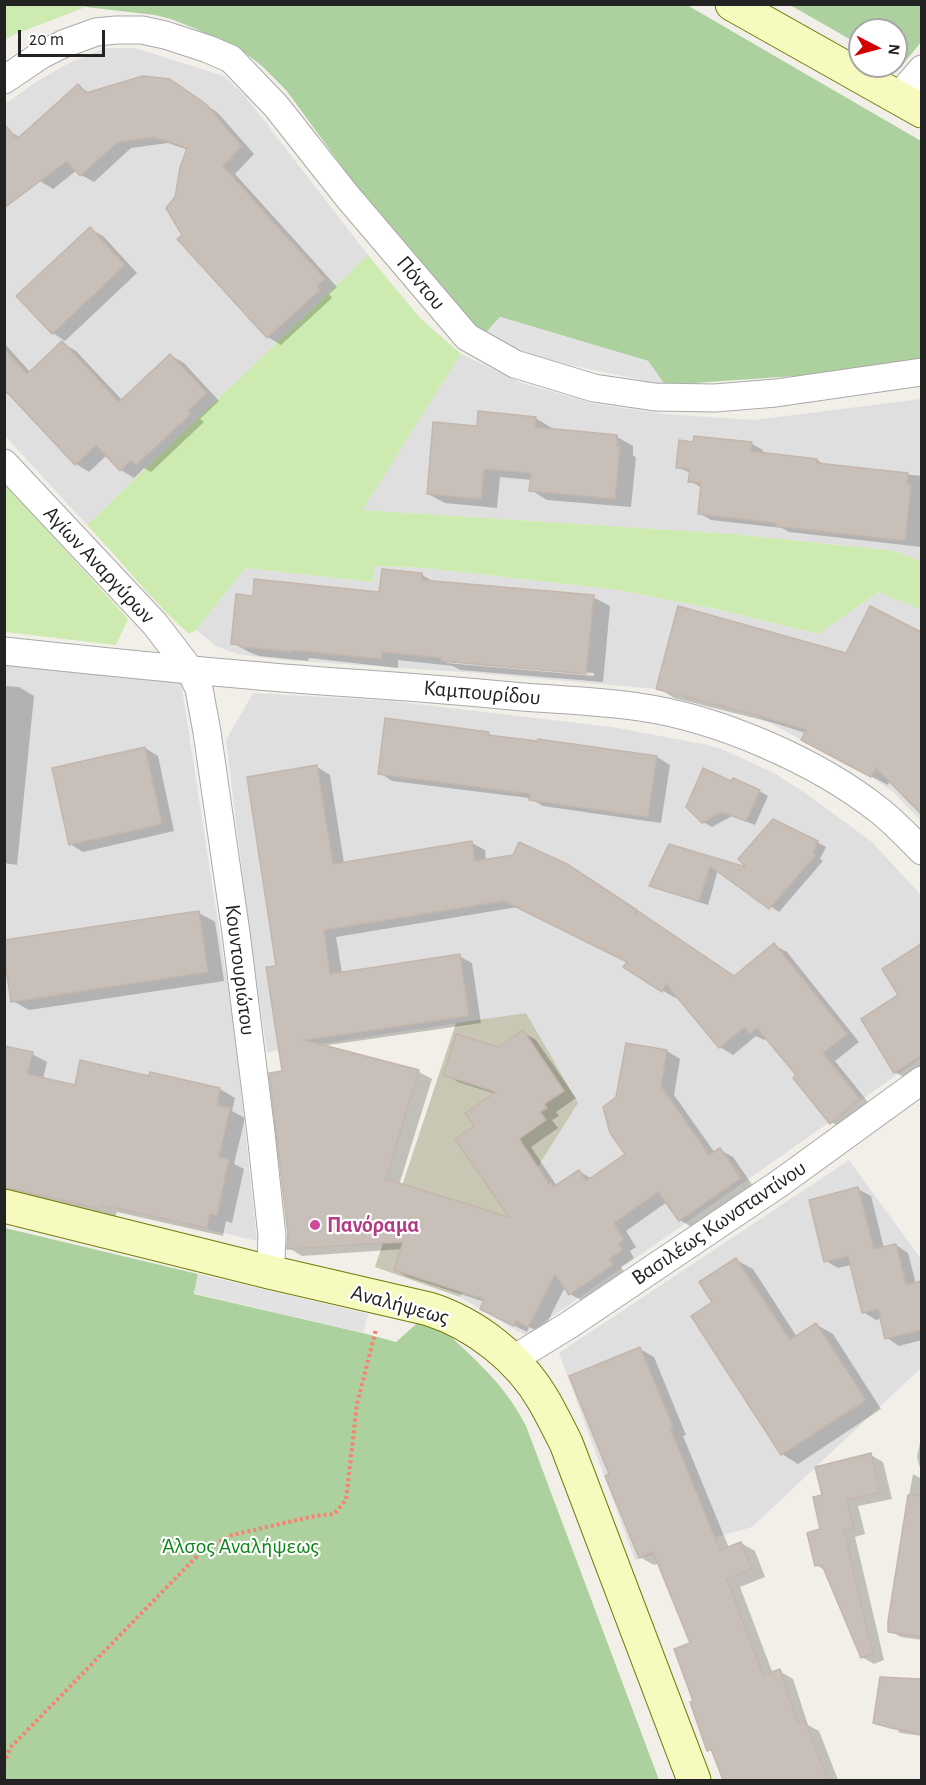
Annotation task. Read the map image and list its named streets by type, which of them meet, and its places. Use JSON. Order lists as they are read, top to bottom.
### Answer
{
  "streets": {
    "street": [
      "Πόντου",
      "Αγίων Αναργύρων",
      "Καμπουρίδου",
      "Κουντουριώτου",
      "Βασιλέως Κωνσταντίνου",
      "Αναλήψεως"
    ]
  },
  "crossings": [
    ["Αγίων Αναργύρων", "Καμπουρίδου"],
    ["Αγίων Αναργύρων", "Κουντουριώτου"],
    ["Καμπουρίδου", "Κουντουριώτου"],
    ["Κουντουριώτου", "Αναλήψεως"],
    ["Βασιλέως Κωνσταντίνου", "Αναλήψεως"]
  ],
  "parks": ["Άλσος Αναλήψεως"],
  "places": ["Πανόραμα"],
  "scale_bar": "20 m",
  "north": "right"
}
